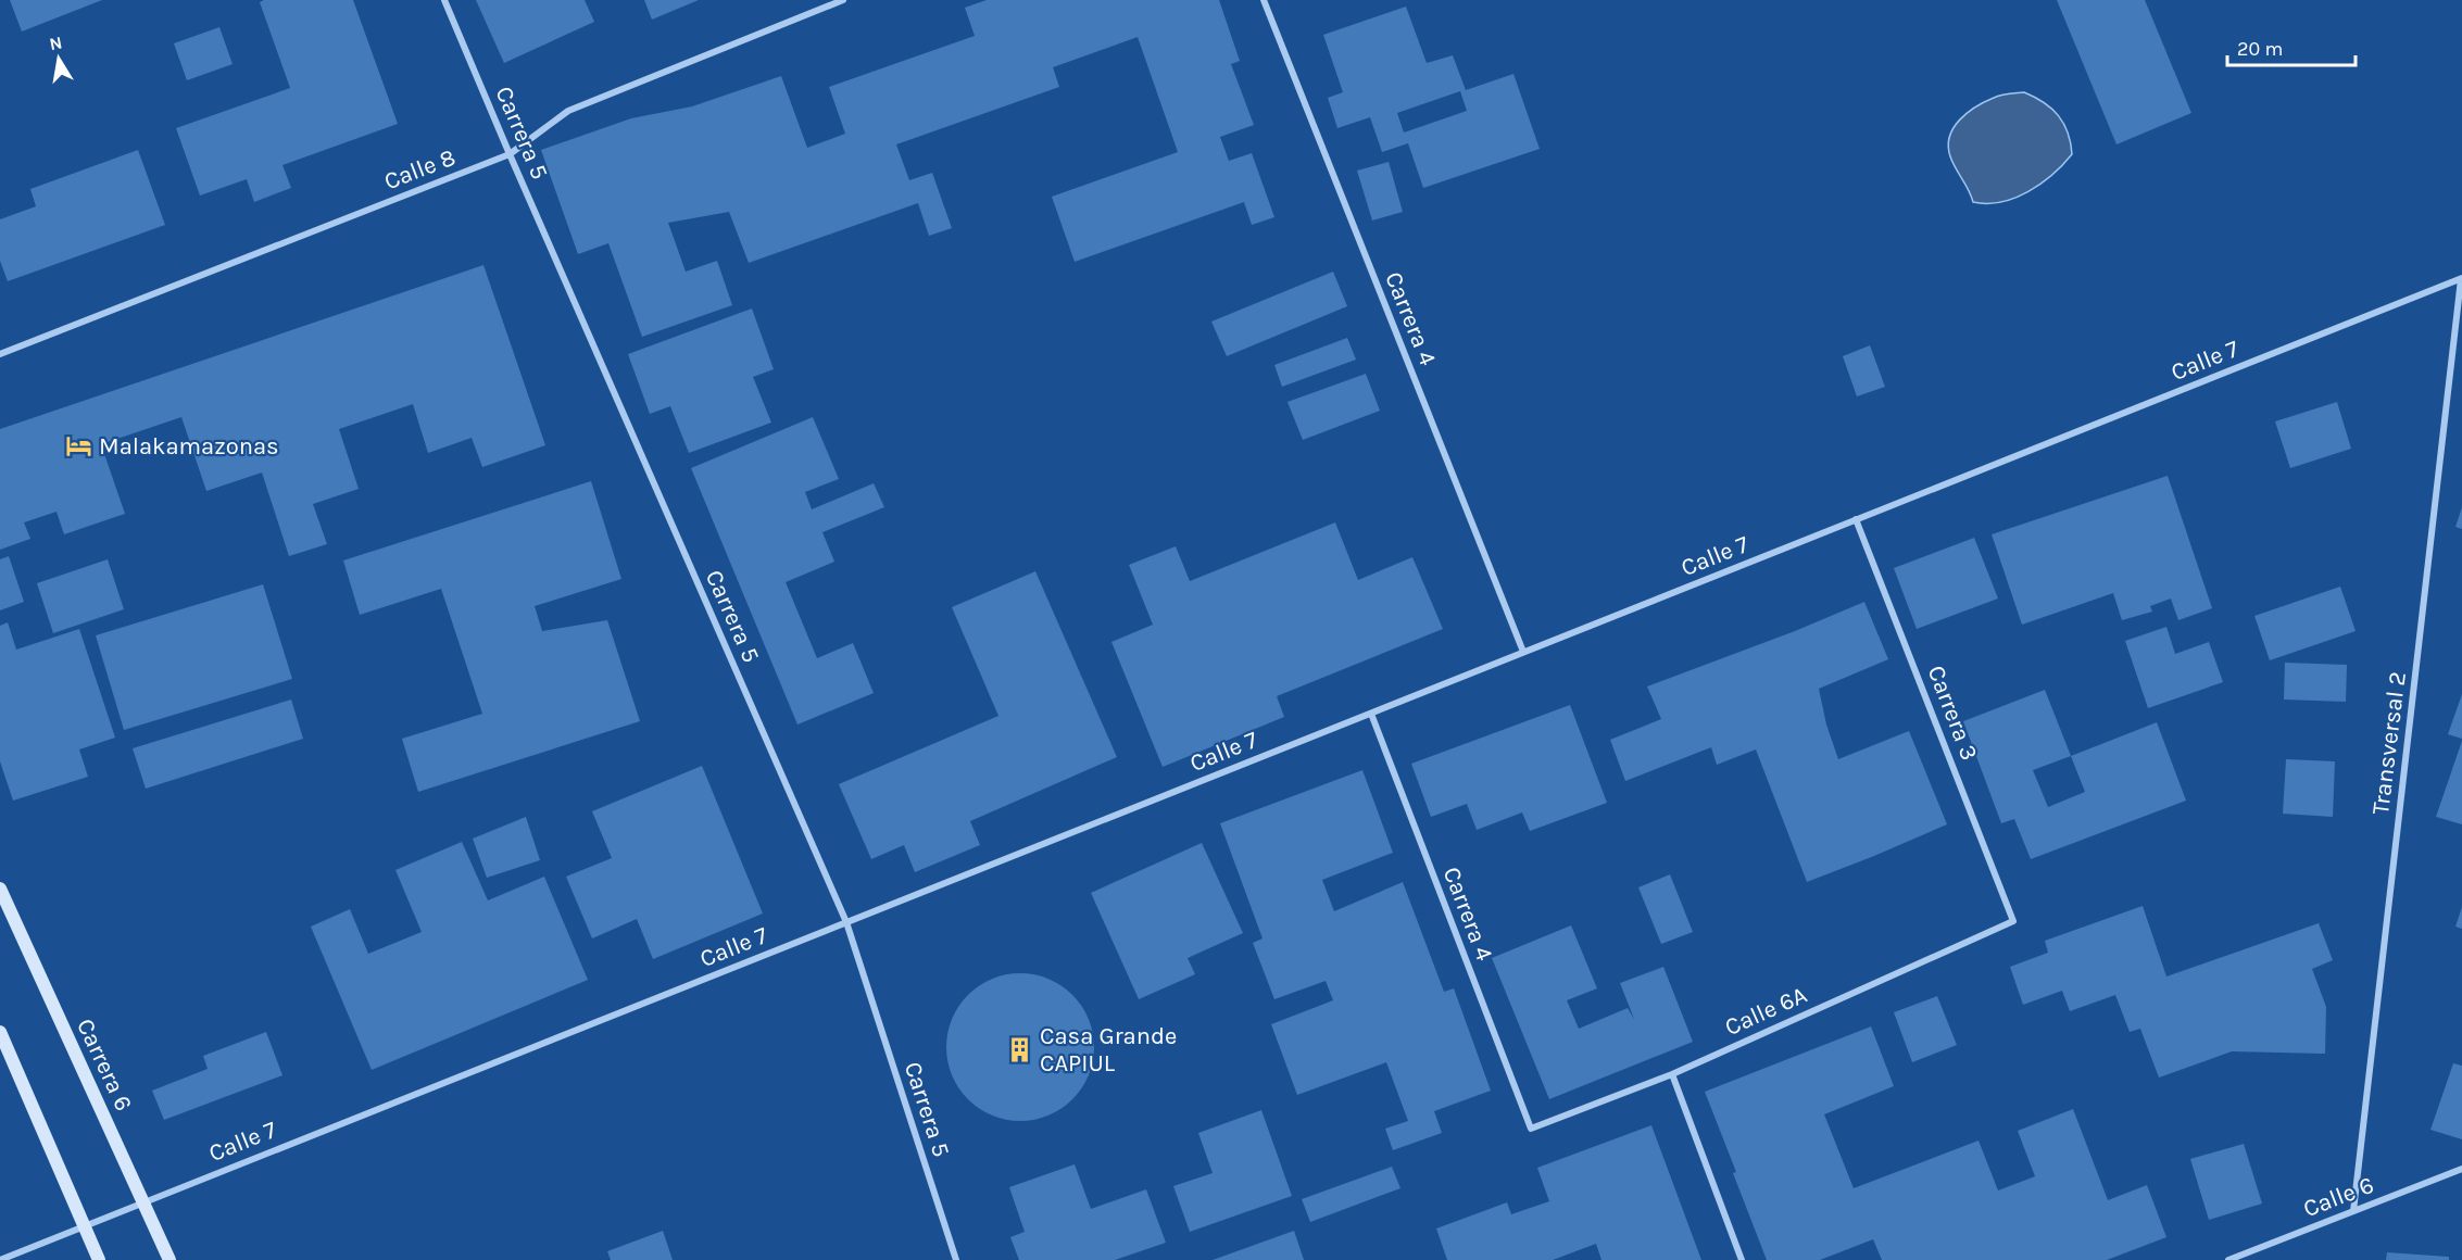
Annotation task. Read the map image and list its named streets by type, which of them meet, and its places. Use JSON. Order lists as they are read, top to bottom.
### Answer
{
  "streets": {
    "main road": ["Carrera 6"],
    "street": [
      "Carrera 5",
      "Calle 8",
      "Carrera 4",
      "Calle 7",
      "Carrera 3",
      "Transversal 2",
      "Calle 6A",
      "Calle 6"
    ]
  },
  "crossings": [
    ["Carrera 5", "Calle 8"],
    ["Carrera 5", "Calle 7"],
    ["Carrera 4", "Calle 7"],
    ["Carrera 4", "Calle 6A"],
    ["Calle 7", "Carrera 3"],
    ["Calle 7", "Transversal 2"],
    ["Calle 7", "Carrera 6"],
    ["Carrera 3", "Calle 6A"],
    ["Transversal 2", "Calle 6"]
  ],
  "places": {
    "hotel": ["Malakamazonas"],
    "building": ["Casa Grande CAPIUL"]
  },
  "scale_bar": "20 m",
  "north": "top"
}
